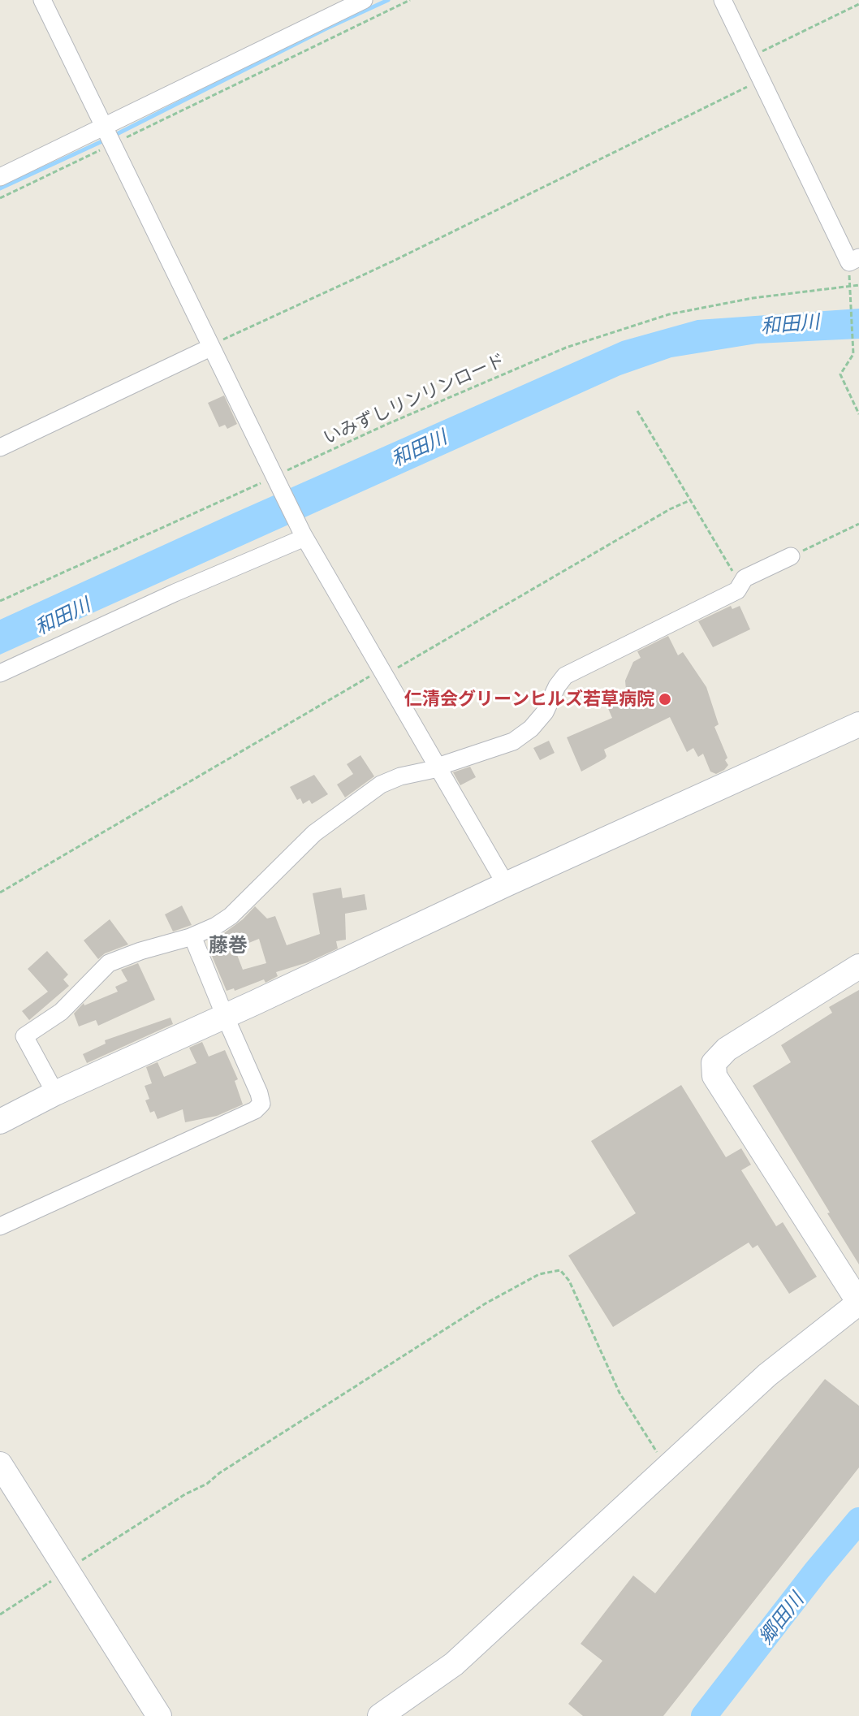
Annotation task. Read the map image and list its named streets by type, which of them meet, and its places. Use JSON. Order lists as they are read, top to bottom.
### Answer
{
  "streets": {
    "path": ["いみずしリンリンロード"]
  },
  "districts": ["藤巻"],
  "water": ["和田川", "郷田川"],
  "places": ["仁清会グリーンヒルズ若草病院"]
}
